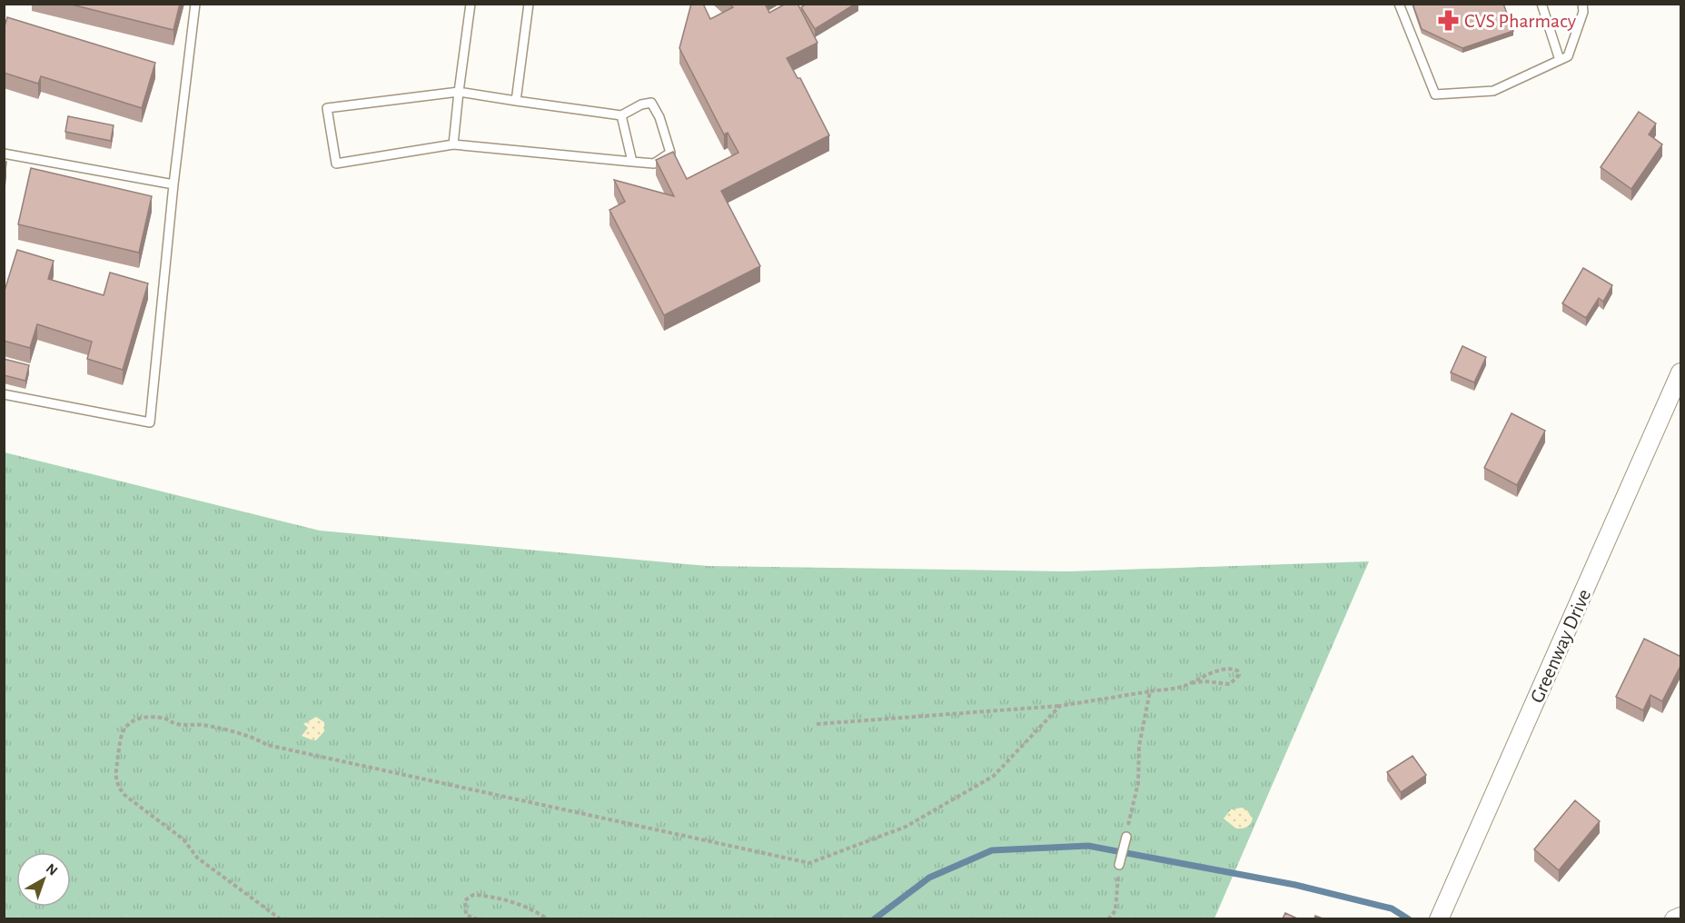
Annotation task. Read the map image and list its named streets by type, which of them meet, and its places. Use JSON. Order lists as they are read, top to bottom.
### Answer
{
  "streets": {
    "street": ["Greenway Drive"]
  },
  "places": {
    "pharmacy": ["CVS Pharmacy"]
  },
  "north": "top right"
}
